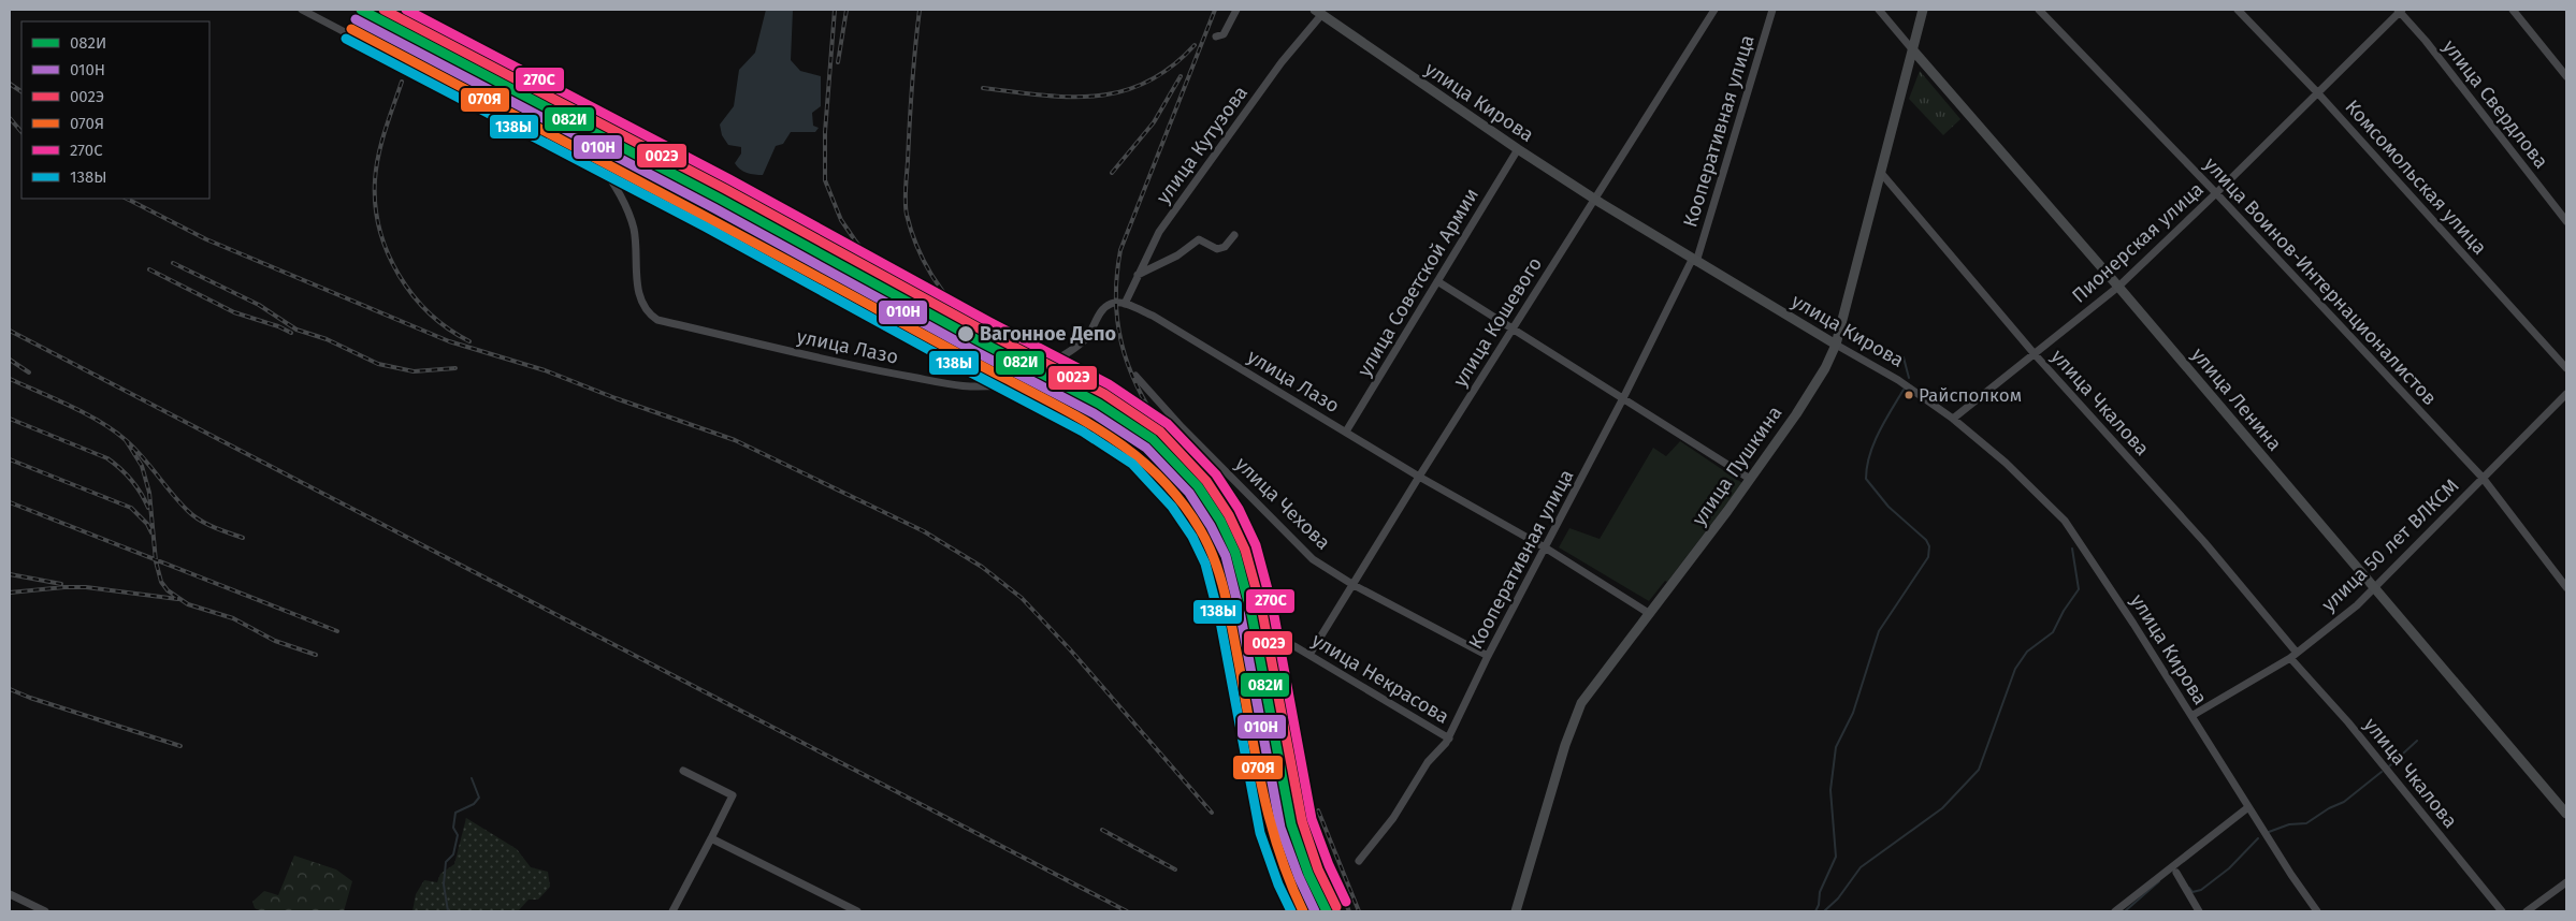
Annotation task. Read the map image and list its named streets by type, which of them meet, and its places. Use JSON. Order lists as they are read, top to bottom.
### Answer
{
  "streets": {
    "main road": ["улица Кирова", "улица Ленина", "улица Пушкина"],
    "street": [
      "улица Свердлова",
      "Кооперативная улица",
      "улица Кутузова",
      "Комсомольская улица",
      "Пионерская улица",
      "улица Воинов-Интернационалистов",
      "улица Советской Армии",
      "улица Кошевого",
      "улица Лазо",
      "улица Чкалова",
      "улица Чехова",
      "улица 50 лет ВЛКСМ",
      "улица Некрасова"
    ]
  },
  "crossings": [
    ["улица Кирова", "Кооперативная улица"],
    ["улица Кирова", "улица Кутузова"],
    ["улица Кирова", "Пионерская улица"],
    ["улица Кирова", "улица Советской Армии"],
    ["улица Кирова", "улица Кошевого"],
    ["улица Кирова", "улица Пушкина"],
    ["улица Кирова", "улица 50 лет ВЛКСМ"],
    ["улица Свердлова", "Пионерская улица"],
    ["Кооперативная улица", "улица Лазо"],
    ["Кооперативная улица", "улица Чехова"],
    ["Кооперативная улица", "улица Некрасова"],
    ["улица Кутузова", "улица Лазо"],
    ["Комсомольская улица", "Пионерская улица"],
    ["Пионерская улица", "улица Воинов-Интернационалистов"],
    ["Пионерская улица", "улица Ленина"],
    ["Пионерская улица", "улица Чкалова"],
    ["улица Воинов-Интернационалистов", "улица 50 лет ВЛКСМ"],
    ["улица Советской Армии", "улица Лазо"],
    ["улица Кошевого", "улица Лазо"],
    ["улица Кошевого", "улица Чехова"],
    ["улица Кошевого", "улица Некрасова"],
    ["улица Лазо", "улица Пушкина"],
    ["улица Ленина", "улица Пушкина"],
    ["улица Ленина", "улица 50 лет ВЛКСМ"],
    ["улица Чкалова", "улица Пушкина"],
    ["улица Чкалова", "улица 50 лет ВЛКСМ"]
  ],
  "places": ["Вагонное Депо", "Райсполком"],
  "lines": [
    "transit line 082И",
    "transit line 002Э",
    "transit line 270С",
    "transit line 010Н",
    "transit line 070Я",
    "transit line 138Ы"
  ],
  "legend": [
    "082И",
    "010Н",
    "002Э",
    "070Я",
    "270С",
    "138Ы"
  ]
}
